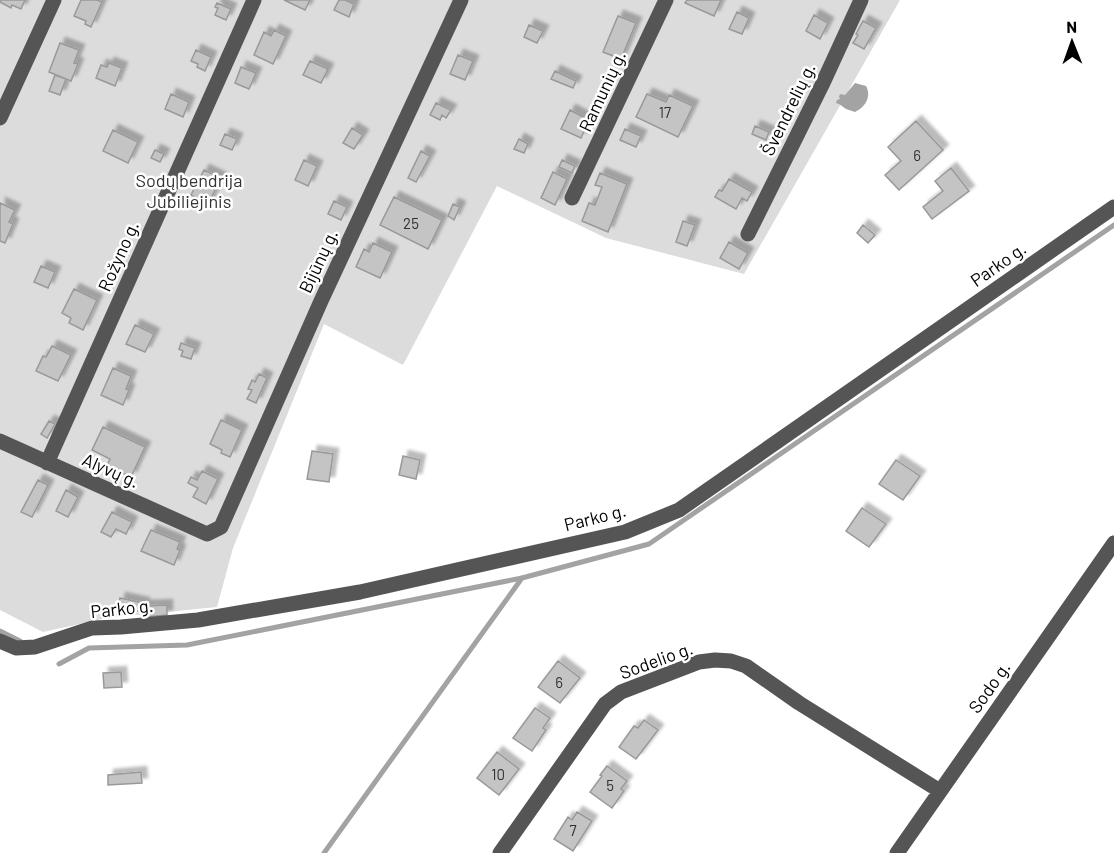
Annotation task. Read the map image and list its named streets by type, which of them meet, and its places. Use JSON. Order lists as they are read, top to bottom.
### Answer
{
  "streets": {
    "street": [
      "Ramunių g.",
      "Švendrelių g.",
      "Rožyno g.",
      "Bijūnų g.",
      "Parko g.",
      "Alyvų g.",
      "Sodelio g.",
      "Sodo g."
    ]
  },
  "crossings": [
    ["Rožyno g.", "Alyvų g."],
    ["Bijūnų g.", "Alyvų g."],
    ["Sodelio g.", "Sodo g."]
  ],
  "parks": ["Sodų bendrija Jubiliejinis"],
  "house_numbers": [
    "17",
    "6",
    "25",
    "6",
    "10",
    "5",
    "7"
  ],
  "north": "top"
}
